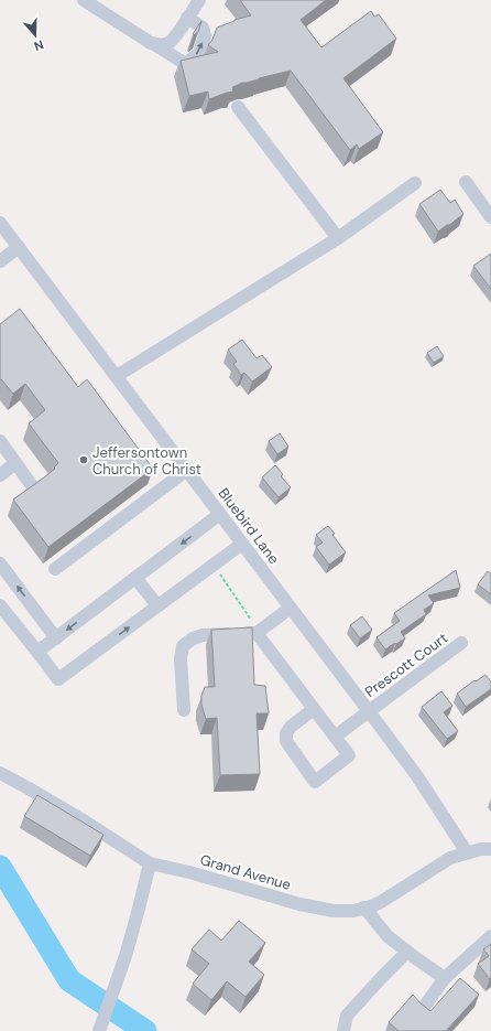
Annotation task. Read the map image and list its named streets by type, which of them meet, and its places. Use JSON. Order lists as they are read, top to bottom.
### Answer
{
  "streets": {
    "street": ["Bluebird Lane", "Prescott Court", "Grand Avenue"]
  },
  "crossings": [
    ["Bluebird Lane", "Prescott Court"],
    ["Bluebird Lane", "Grand Avenue"]
  ],
  "places": ["Jeffersontown Church of Christ"],
  "north": "bottom"
}
